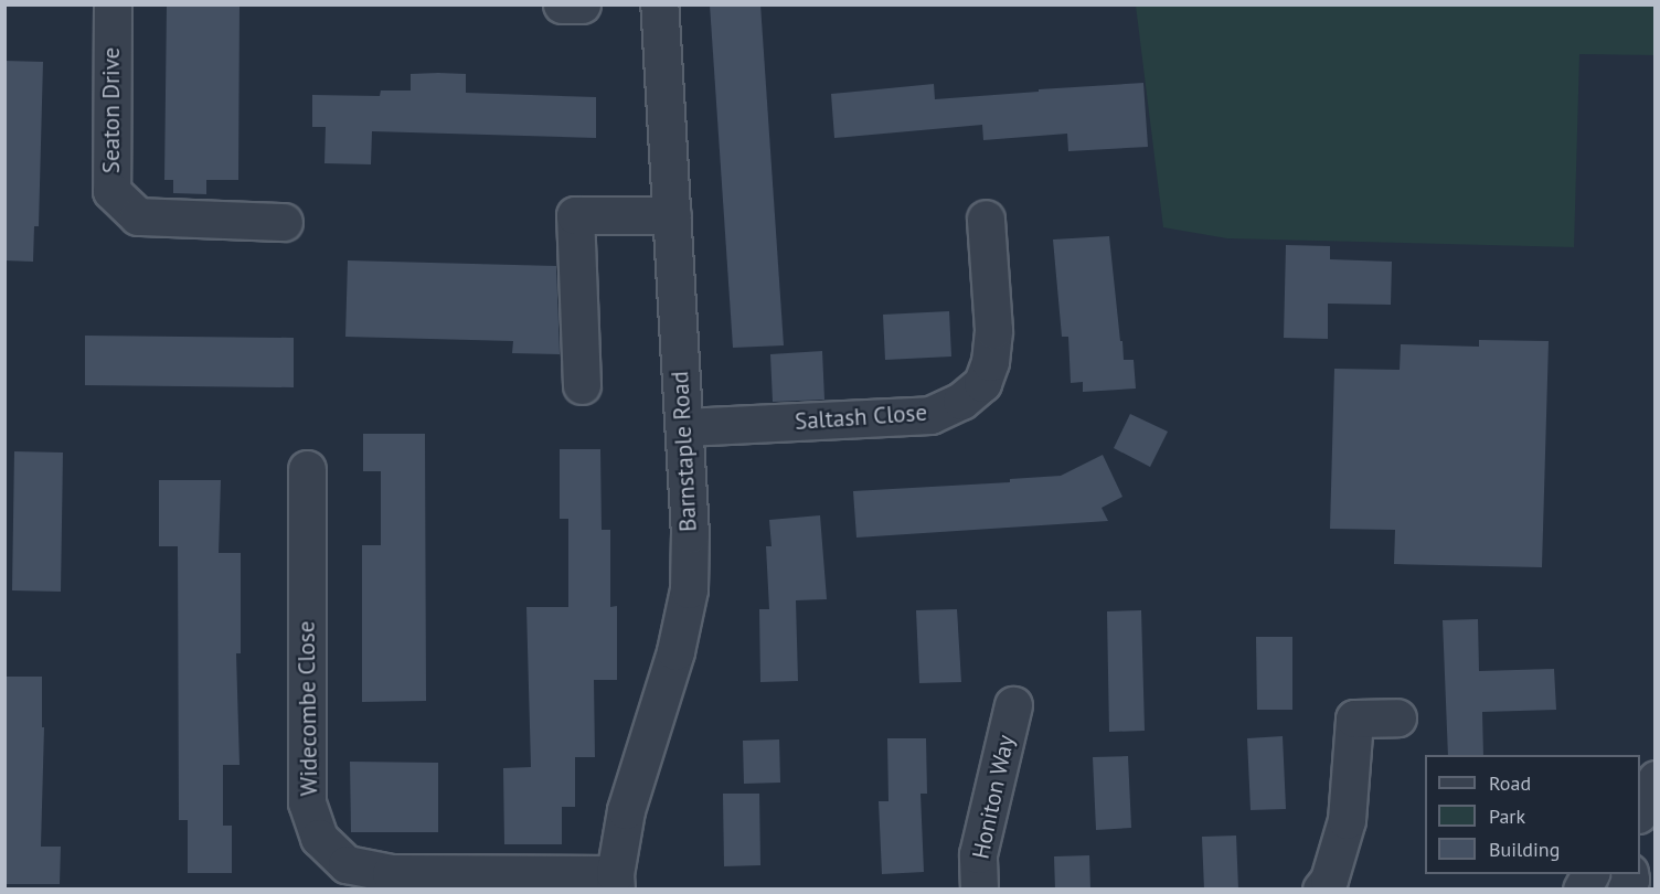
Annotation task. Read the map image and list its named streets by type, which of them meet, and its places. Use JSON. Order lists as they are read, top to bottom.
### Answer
{
  "streets": {
    "street": [
      "Seaton Drive",
      "Saltash Close",
      "Barnstaple Road",
      "Widecombe Close",
      "Honiton Way"
    ]
  },
  "crossings": [
    ["Saltash Close", "Barnstaple Road"],
    ["Barnstaple Road", "Widecombe Close"]
  ],
  "legend": ["Road", "Park", "Building"]
}
